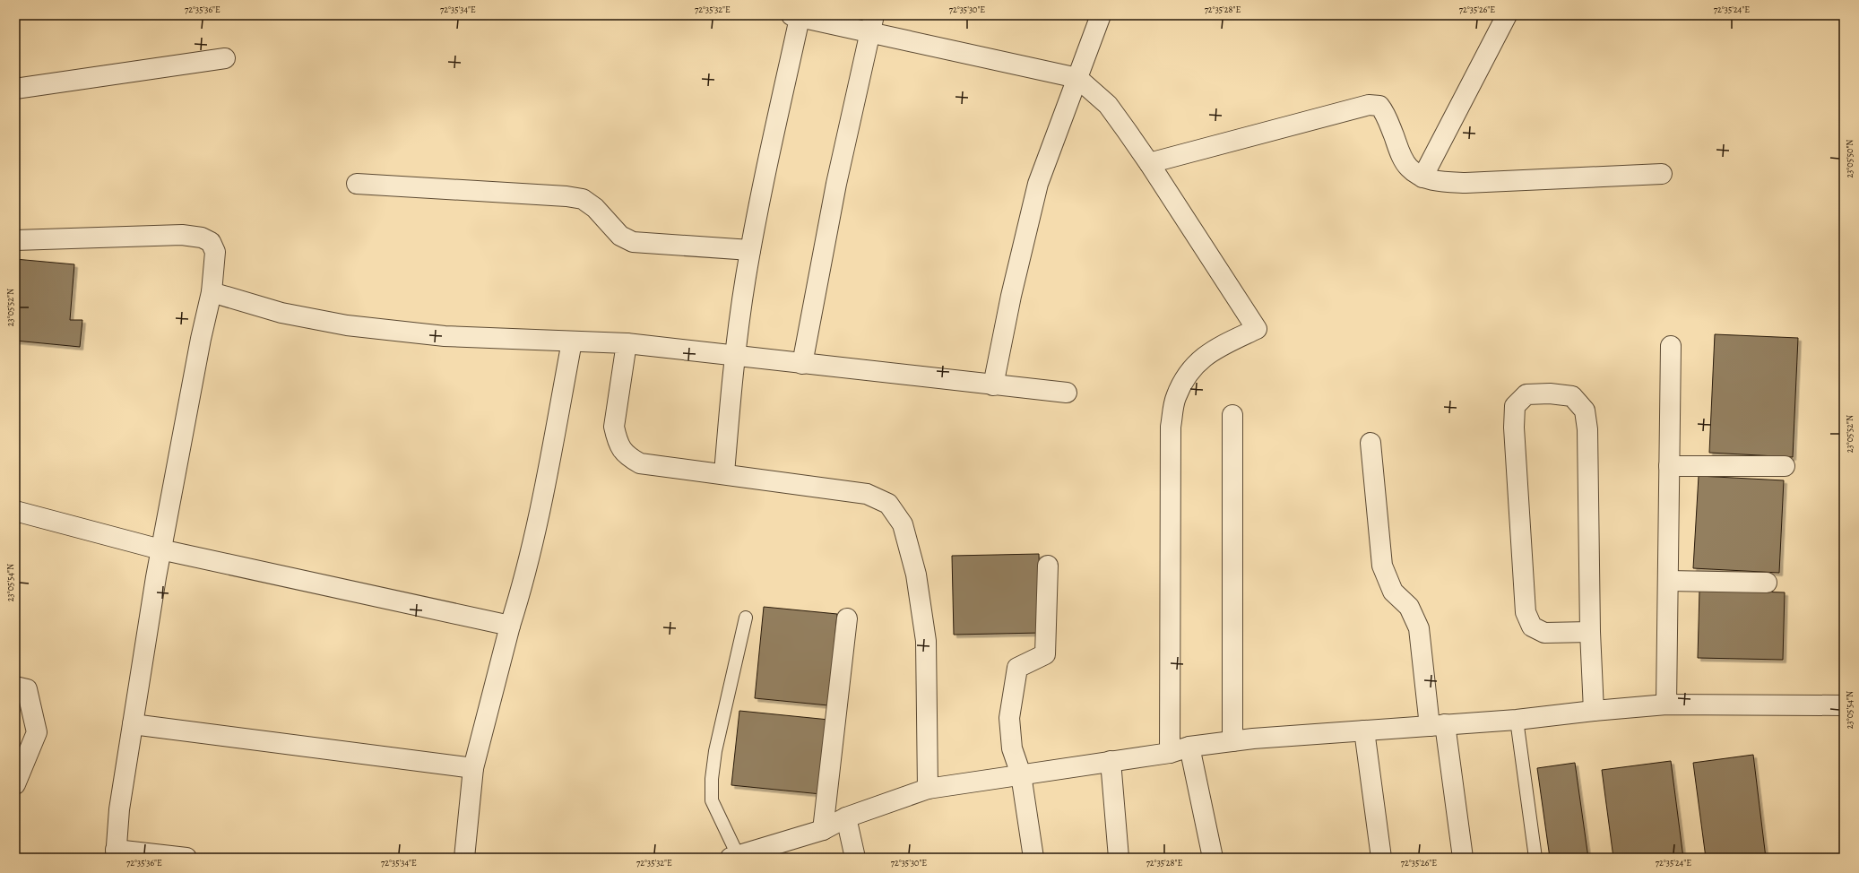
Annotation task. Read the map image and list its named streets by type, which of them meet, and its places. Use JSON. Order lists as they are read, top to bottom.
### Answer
{
  "coordinates": [
    "72°35'36\"E",
    "72°35'34\"E",
    "72°35'32\"E",
    "72°35'30\"E",
    "72°35'28\"E",
    "72°35'26\"E",
    "72°35'24\"E",
    "23°05'50\"N",
    "23°05'52\"N",
    "23°05'54\"N"
  ]
}
